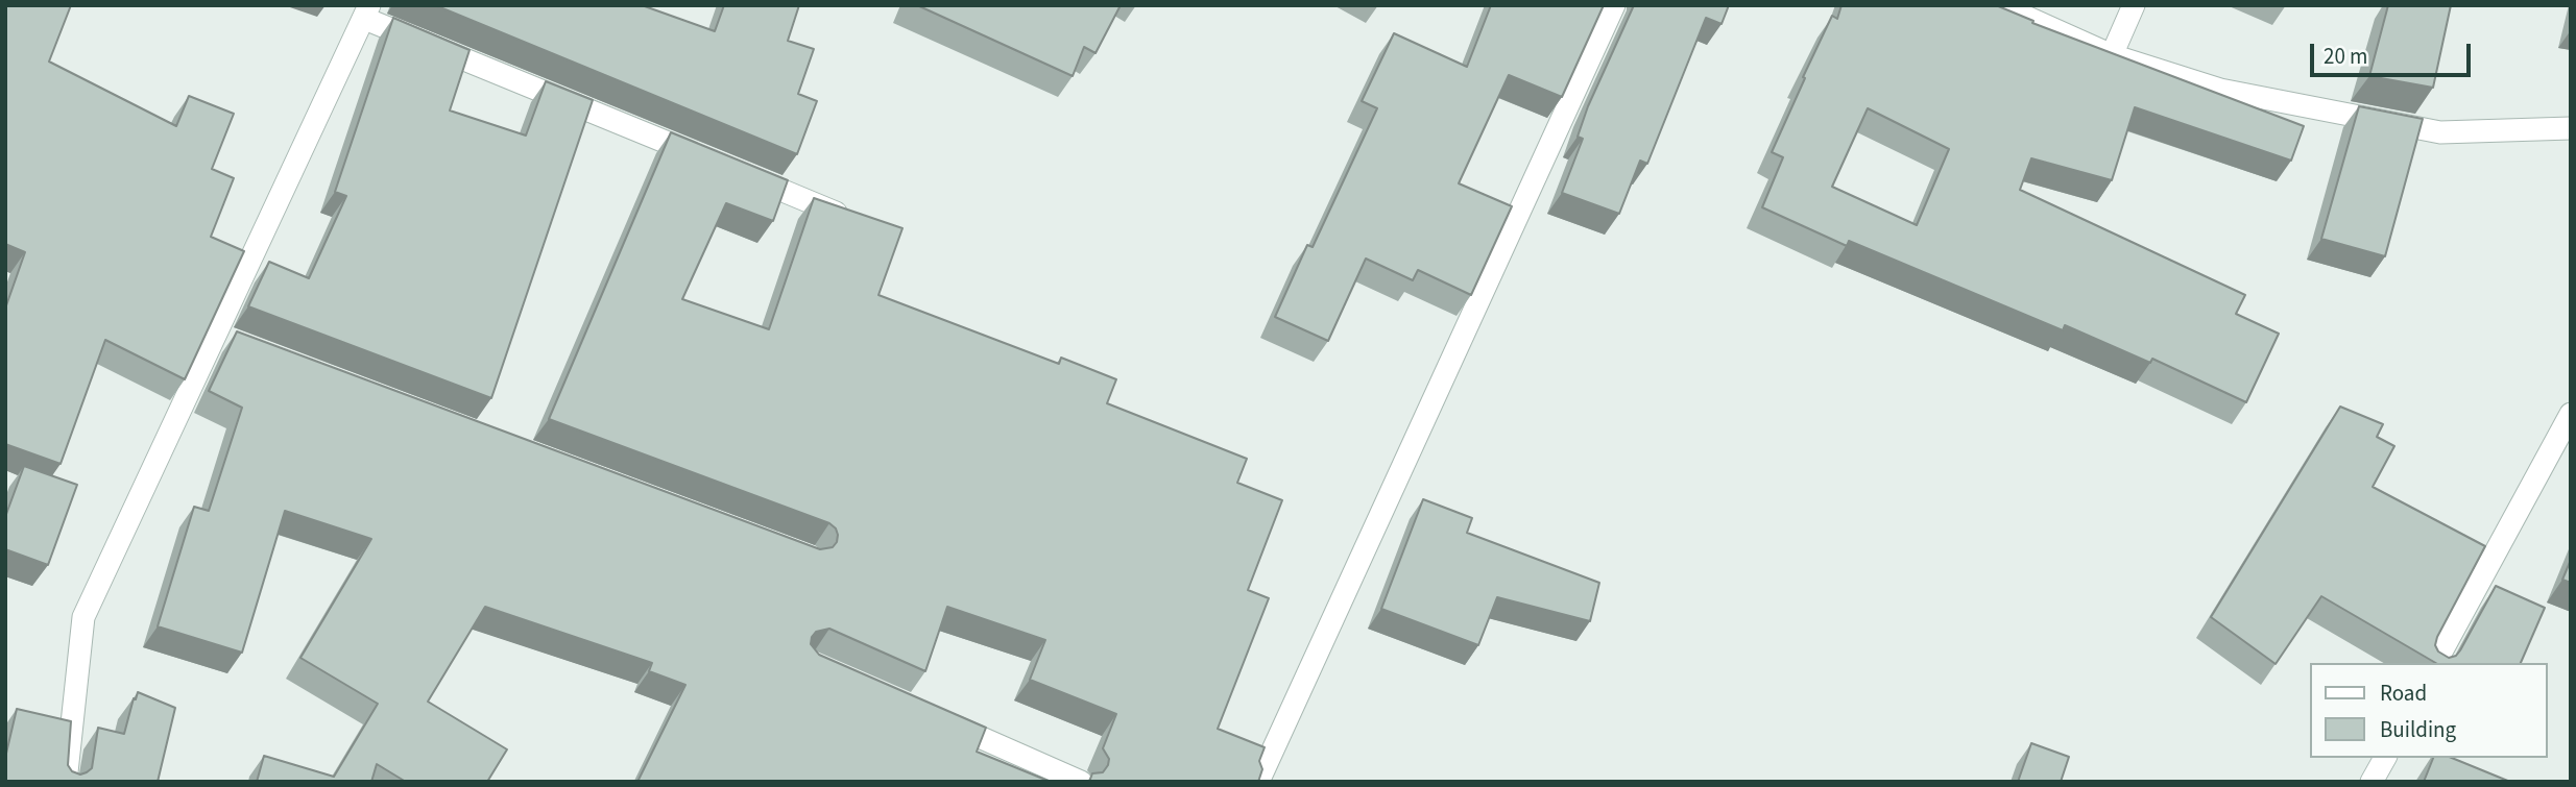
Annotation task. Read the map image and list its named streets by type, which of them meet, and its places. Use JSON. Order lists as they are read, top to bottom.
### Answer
{
  "legend": ["Road", "Building"],
  "scale_bar": "20 m"
}
